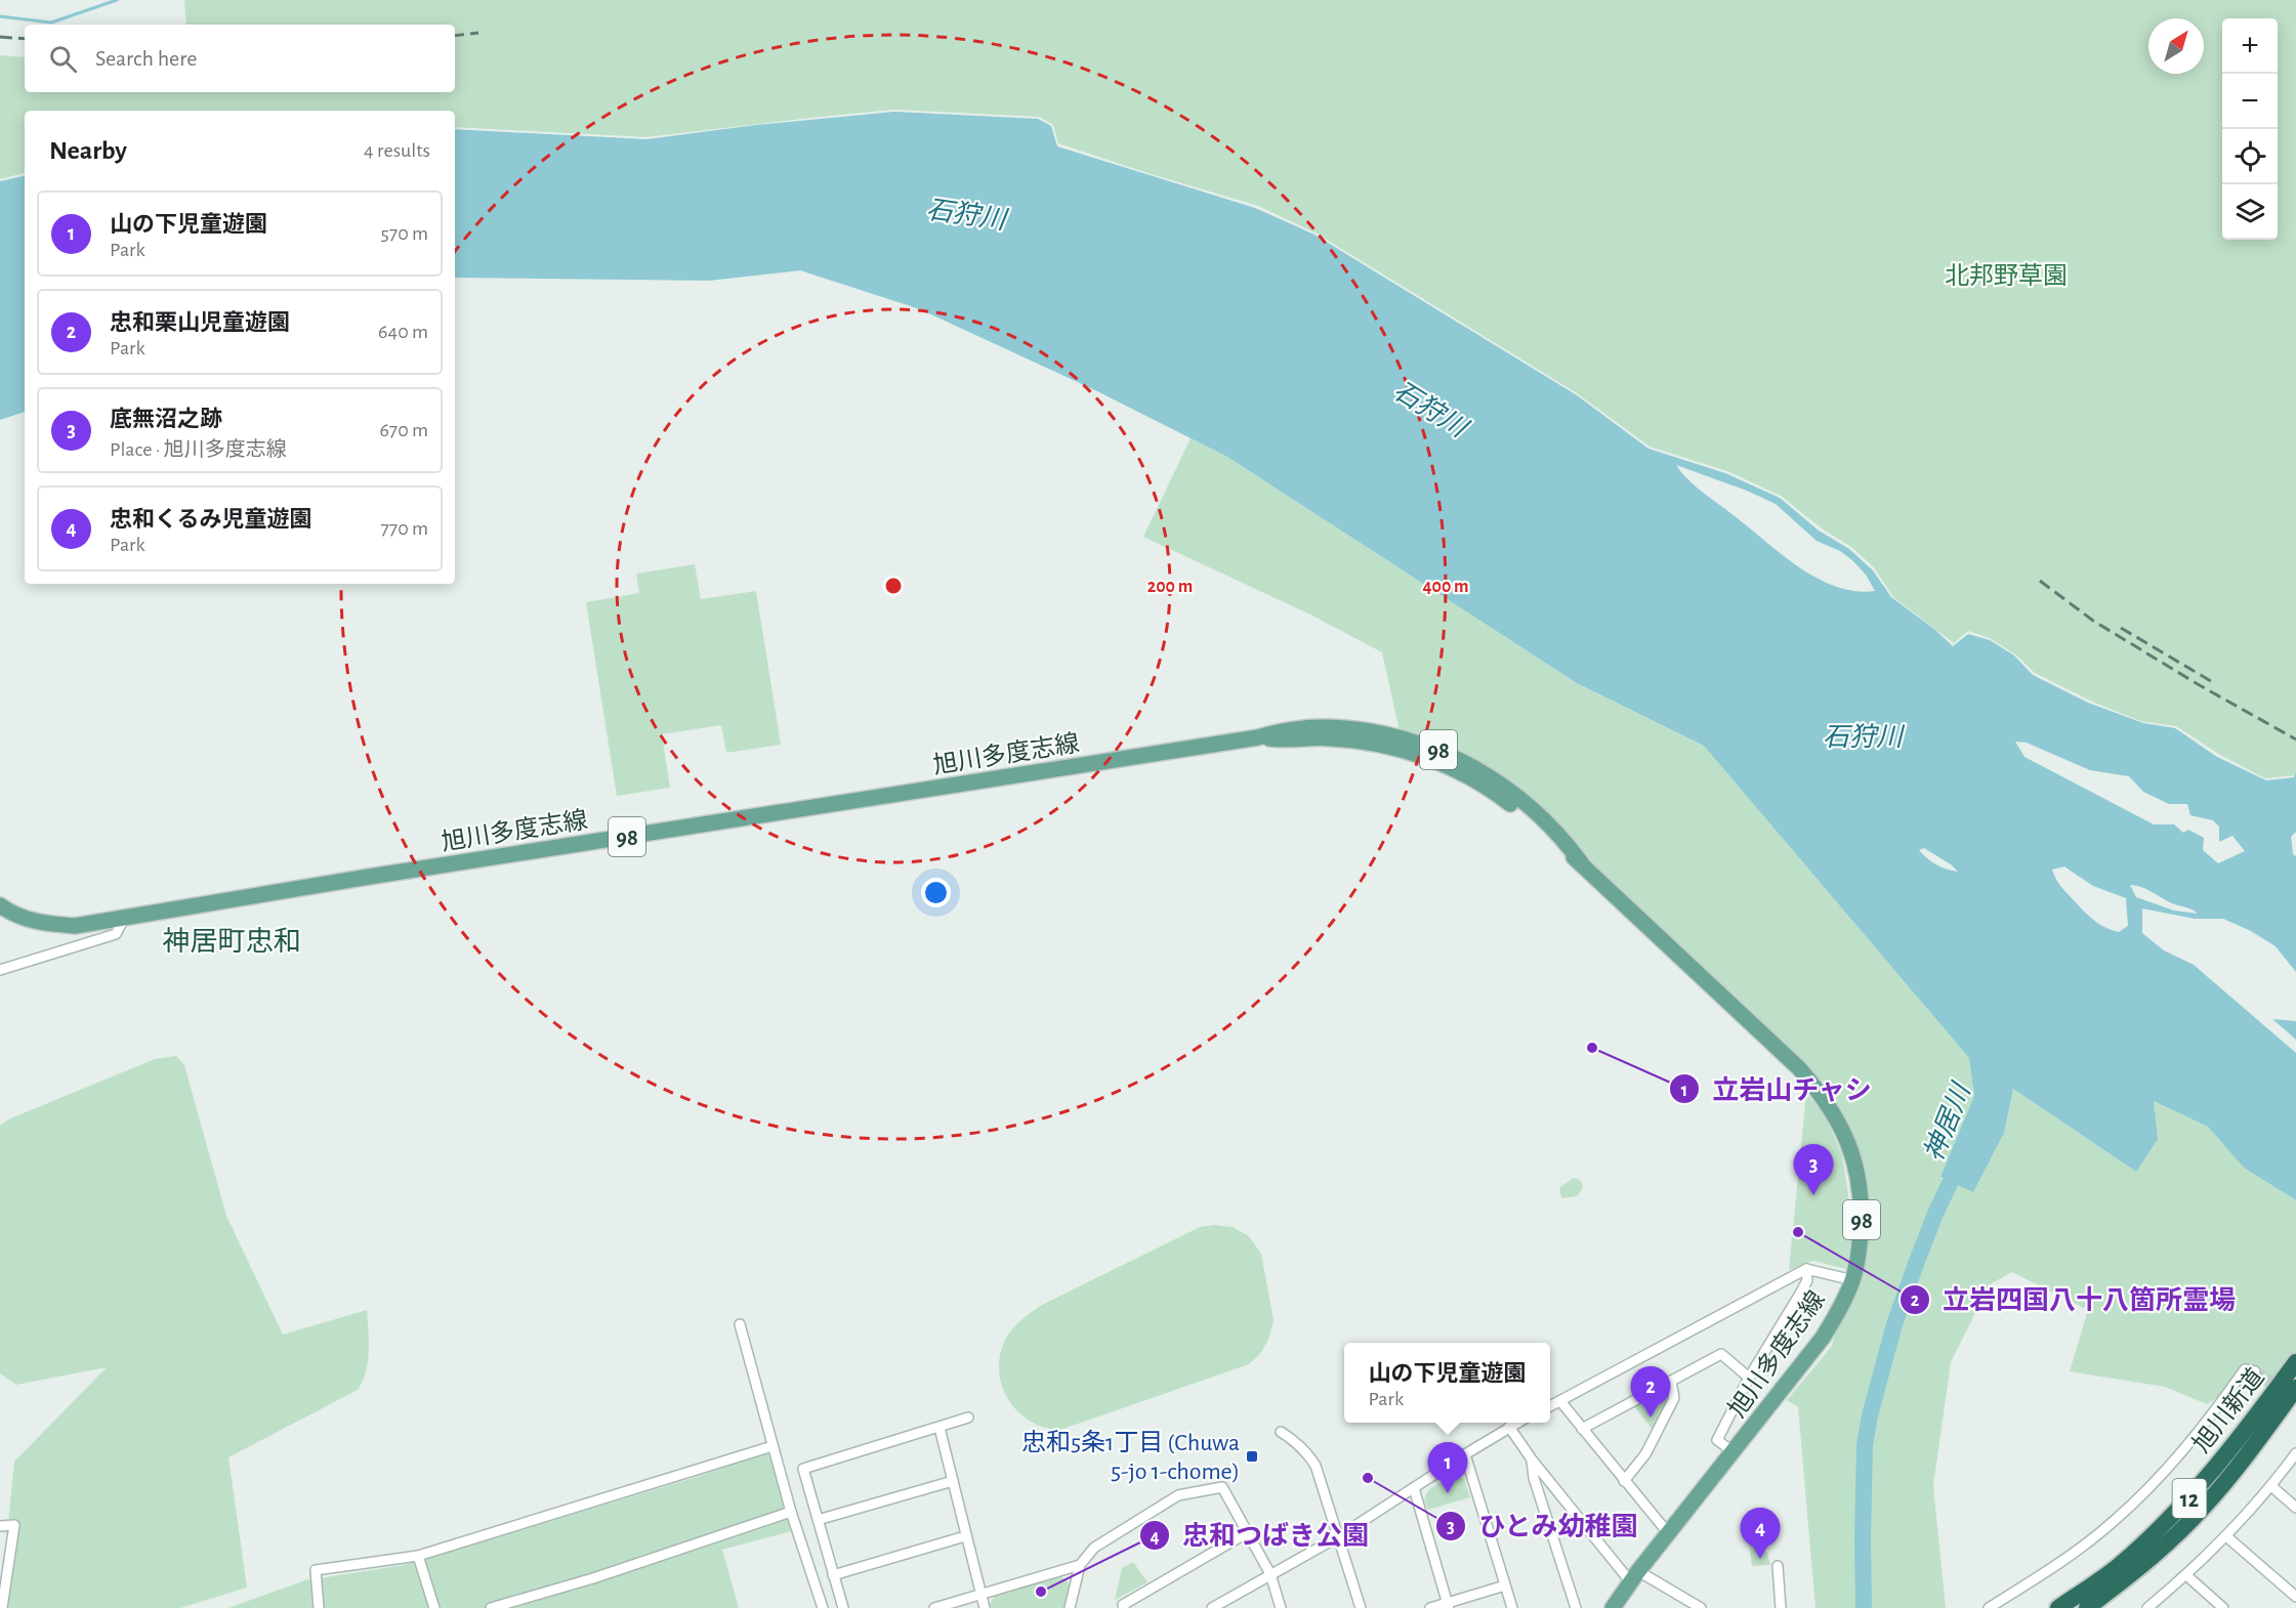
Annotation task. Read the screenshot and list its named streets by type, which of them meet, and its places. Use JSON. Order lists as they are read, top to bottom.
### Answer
{
  "streets": {
    "highway": ["旭川新道", "12"],
    "main road": ["98", "旭川多度志線"]
  },
  "districts": ["神居町忠和"],
  "water": ["石狩川", "神居川"],
  "parks": ["北邦野草園"],
  "places": {
    "other": [
      "立岩山チャシ",
      "立岩四国八十八箇所霊場",
      "ひとみ幼稚園",
      "忠和つばき公園"
    ],
    "transit": ["忠和5条1丁目 (Chuwa 5-jo 1-chome)"]
  },
  "north": "top right",
  "page": {
    "map_buttons": ["+", "−"],
    "search": "Search here",
    "heading": ["Nearby", "4 results"],
    "list": [
      {
        "mark": "1",
        "name": "山の下児童遊園",
        "note": "Park",
        "value": "570 m"
      },
      {
        "mark": "2",
        "name": "忠和栗山児童遊園",
        "note": "Park",
        "value": "640 m"
      },
      {
        "mark": "3",
        "name": "底無沼之跡",
        "note": "Place · 旭川多度志線",
        "value": "670 m"
      },
      {
        "mark": "4",
        "name": "忠和くるみ児童遊園",
        "note": "Park",
        "value": "770 m"
      }
    ],
    "pins": [
      "3",
      "2",
      "1",
      "4"
    ],
    "popup": ["山の下児童遊園", "Park"]
  },
  "rings": ["200 m", "400 m"]
}
